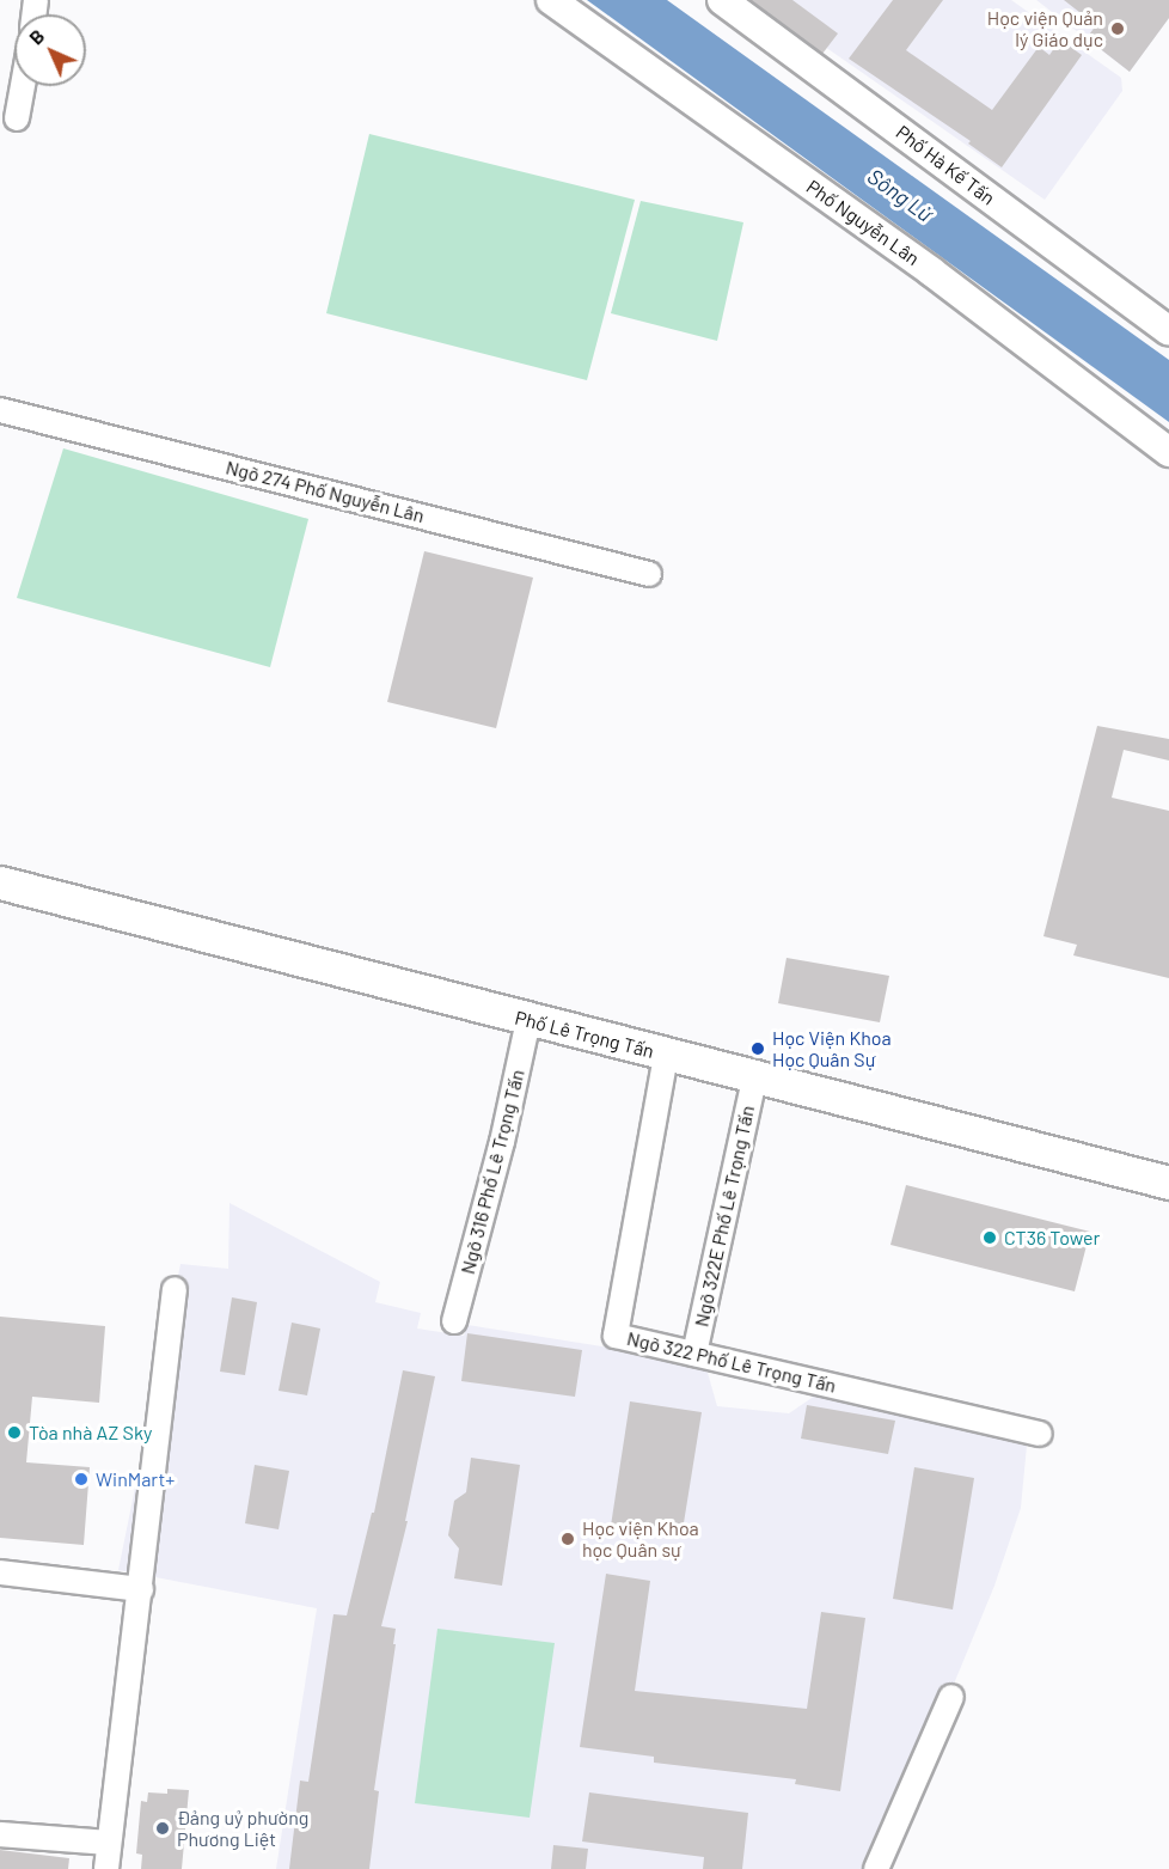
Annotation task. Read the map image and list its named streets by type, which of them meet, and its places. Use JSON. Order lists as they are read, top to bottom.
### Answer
{
  "streets": {
    "main road": ["Phố Lê Trọng Tấn"],
    "street": [
      "Phố Hà Kế Tấn",
      "Phố Nguyễn Lân",
      "Ngõ 274 Phố Nguyễn Lân",
      "Ngõ 316 Phố Lê Trọng Tấn",
      "Ngõ 322E Phố Lê Trọng Tấn",
      "Ngõ 322 Phố Lê Trọng Tấn"
    ]
  },
  "crossings": [
    ["Phố Lê Trọng Tấn", "Ngõ 316 Phố Lê Trọng Tấn"],
    ["Phố Lê Trọng Tấn", "Ngõ 322E Phố Lê Trọng Tấn"],
    ["Phố Lê Trọng Tấn", "Ngõ 322 Phố Lê Trọng Tấn"],
    ["Ngõ 322E Phố Lê Trọng Tấn", "Ngõ 322 Phố Lê Trọng Tấn"]
  ],
  "water": ["Sông Lừ"],
  "places": [
    "Học viện Quản lý Giáo dục",
    "Học Viện Khoa Học Quân Sự",
    "CT36 Tower",
    "Tòa nhà AZ Sky",
    "WinMart+",
    "Học viện Khoa học Quân sự",
    "Đảng uỷ phường Phương Liệt"
  ],
  "north": "top left"
}
